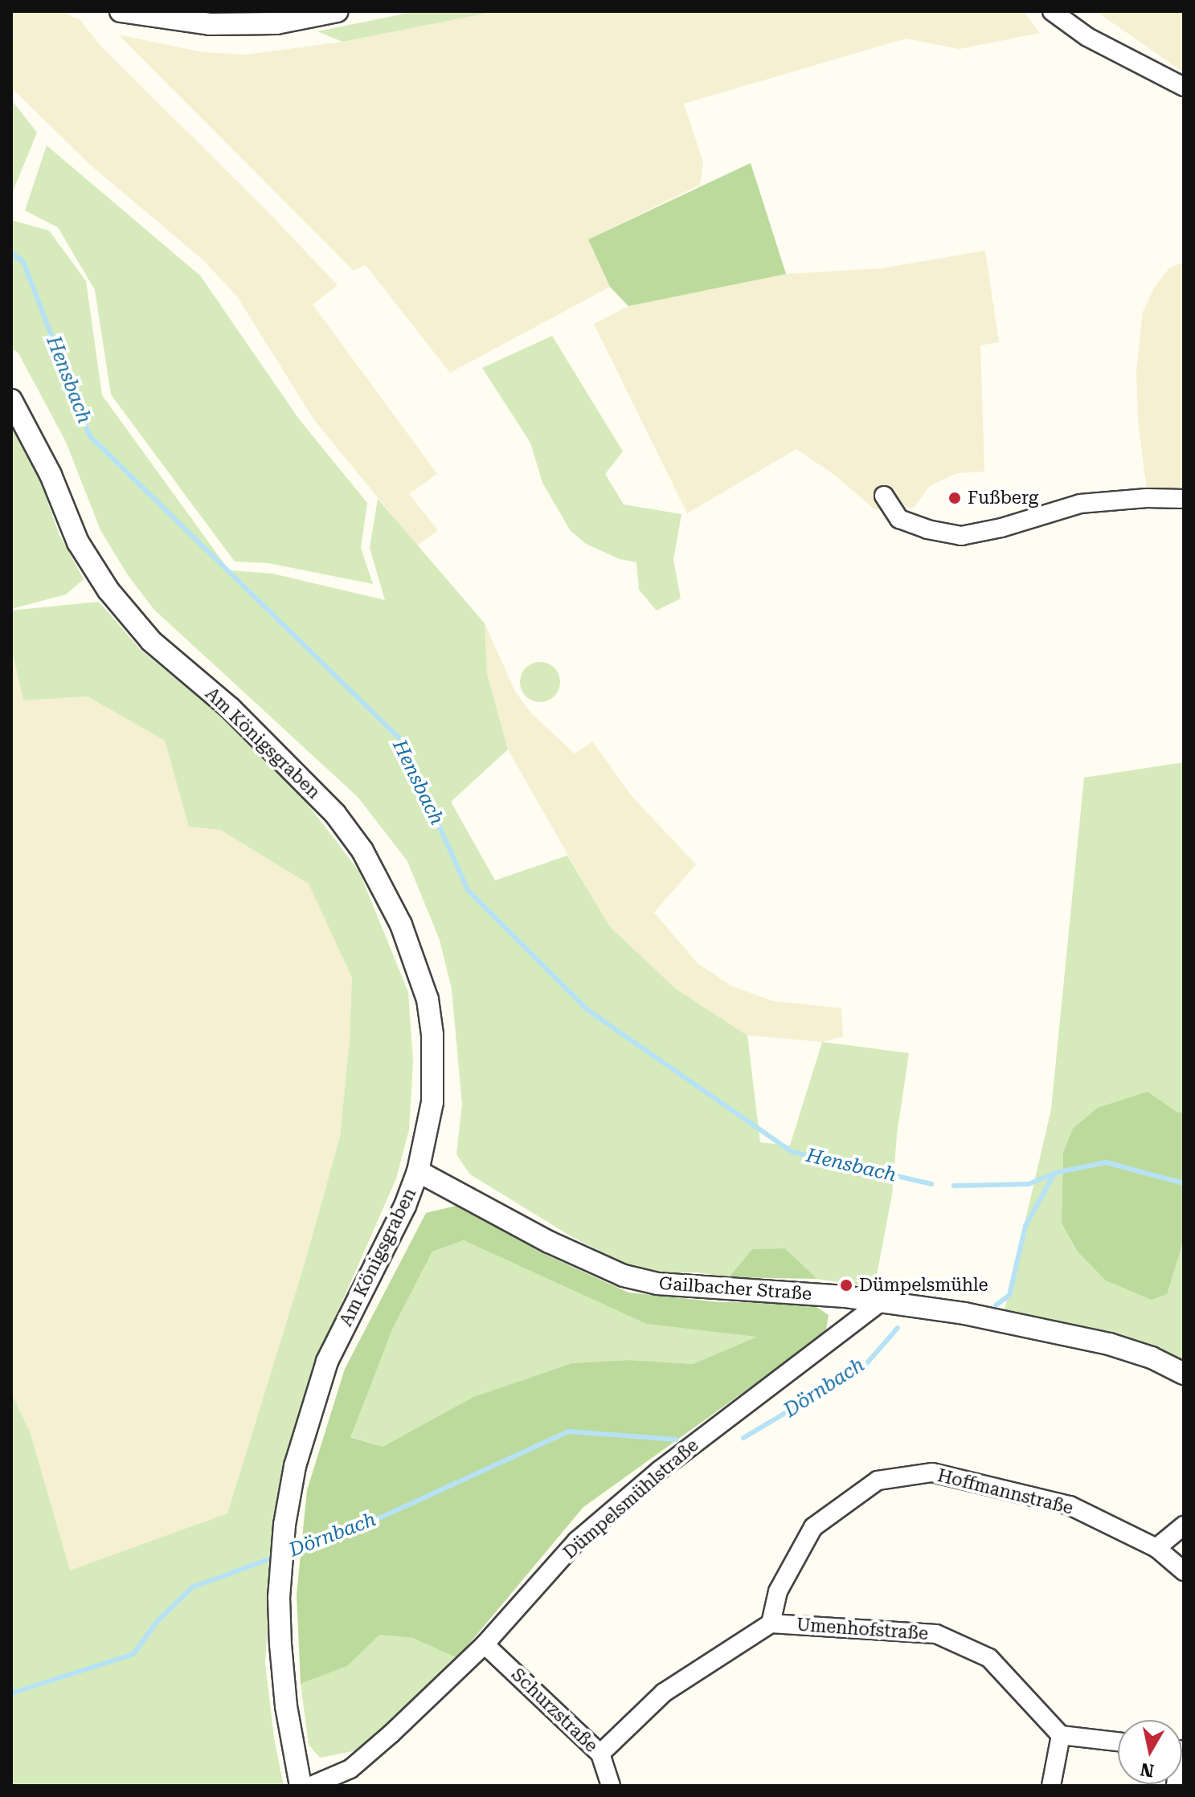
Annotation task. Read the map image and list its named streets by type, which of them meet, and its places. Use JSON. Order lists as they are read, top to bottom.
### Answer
{
  "streets": {
    "street": [
      "Am Königsgraben",
      "Gailbacher Straße",
      "Hoffmannstraße",
      "Dümpelsmühlstraße",
      "Umenhofstraße",
      "Schurzstraße"
    ]
  },
  "crossings": [
    ["Am Königsgraben", "Gailbacher Straße"],
    ["Gailbacher Straße", "Dümpelsmühlstraße"],
    ["Hoffmannstraße", "Umenhofstraße"],
    ["Dümpelsmühlstraße", "Schurzstraße"],
    ["Umenhofstraße", "Schurzstraße"]
  ],
  "water": ["Hensbach", "Dörnbach"],
  "places": ["Fußberg", "Dümpelsmühle"],
  "north": "bottom"
}
